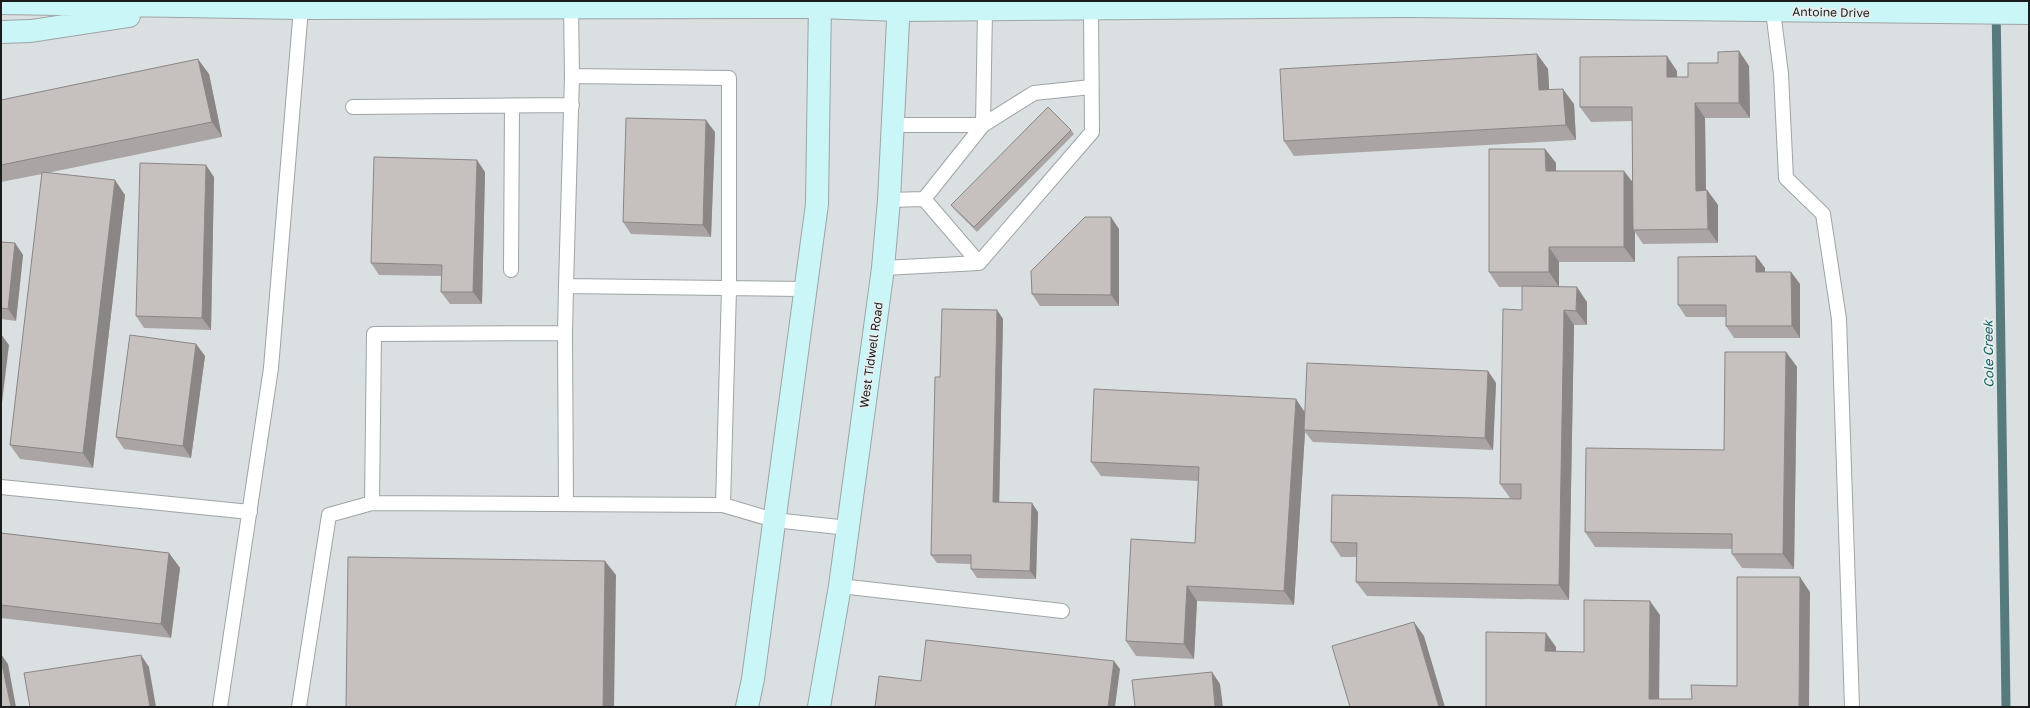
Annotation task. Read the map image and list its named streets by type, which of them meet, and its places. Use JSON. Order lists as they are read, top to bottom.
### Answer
{
  "streets": {
    "main road": ["Antoine Drive", "West Tidwell Road"]
  },
  "crossings": [
    ["Antoine Drive", "West Tidwell Road"]
  ],
  "water": ["Cole Creek"]
}
